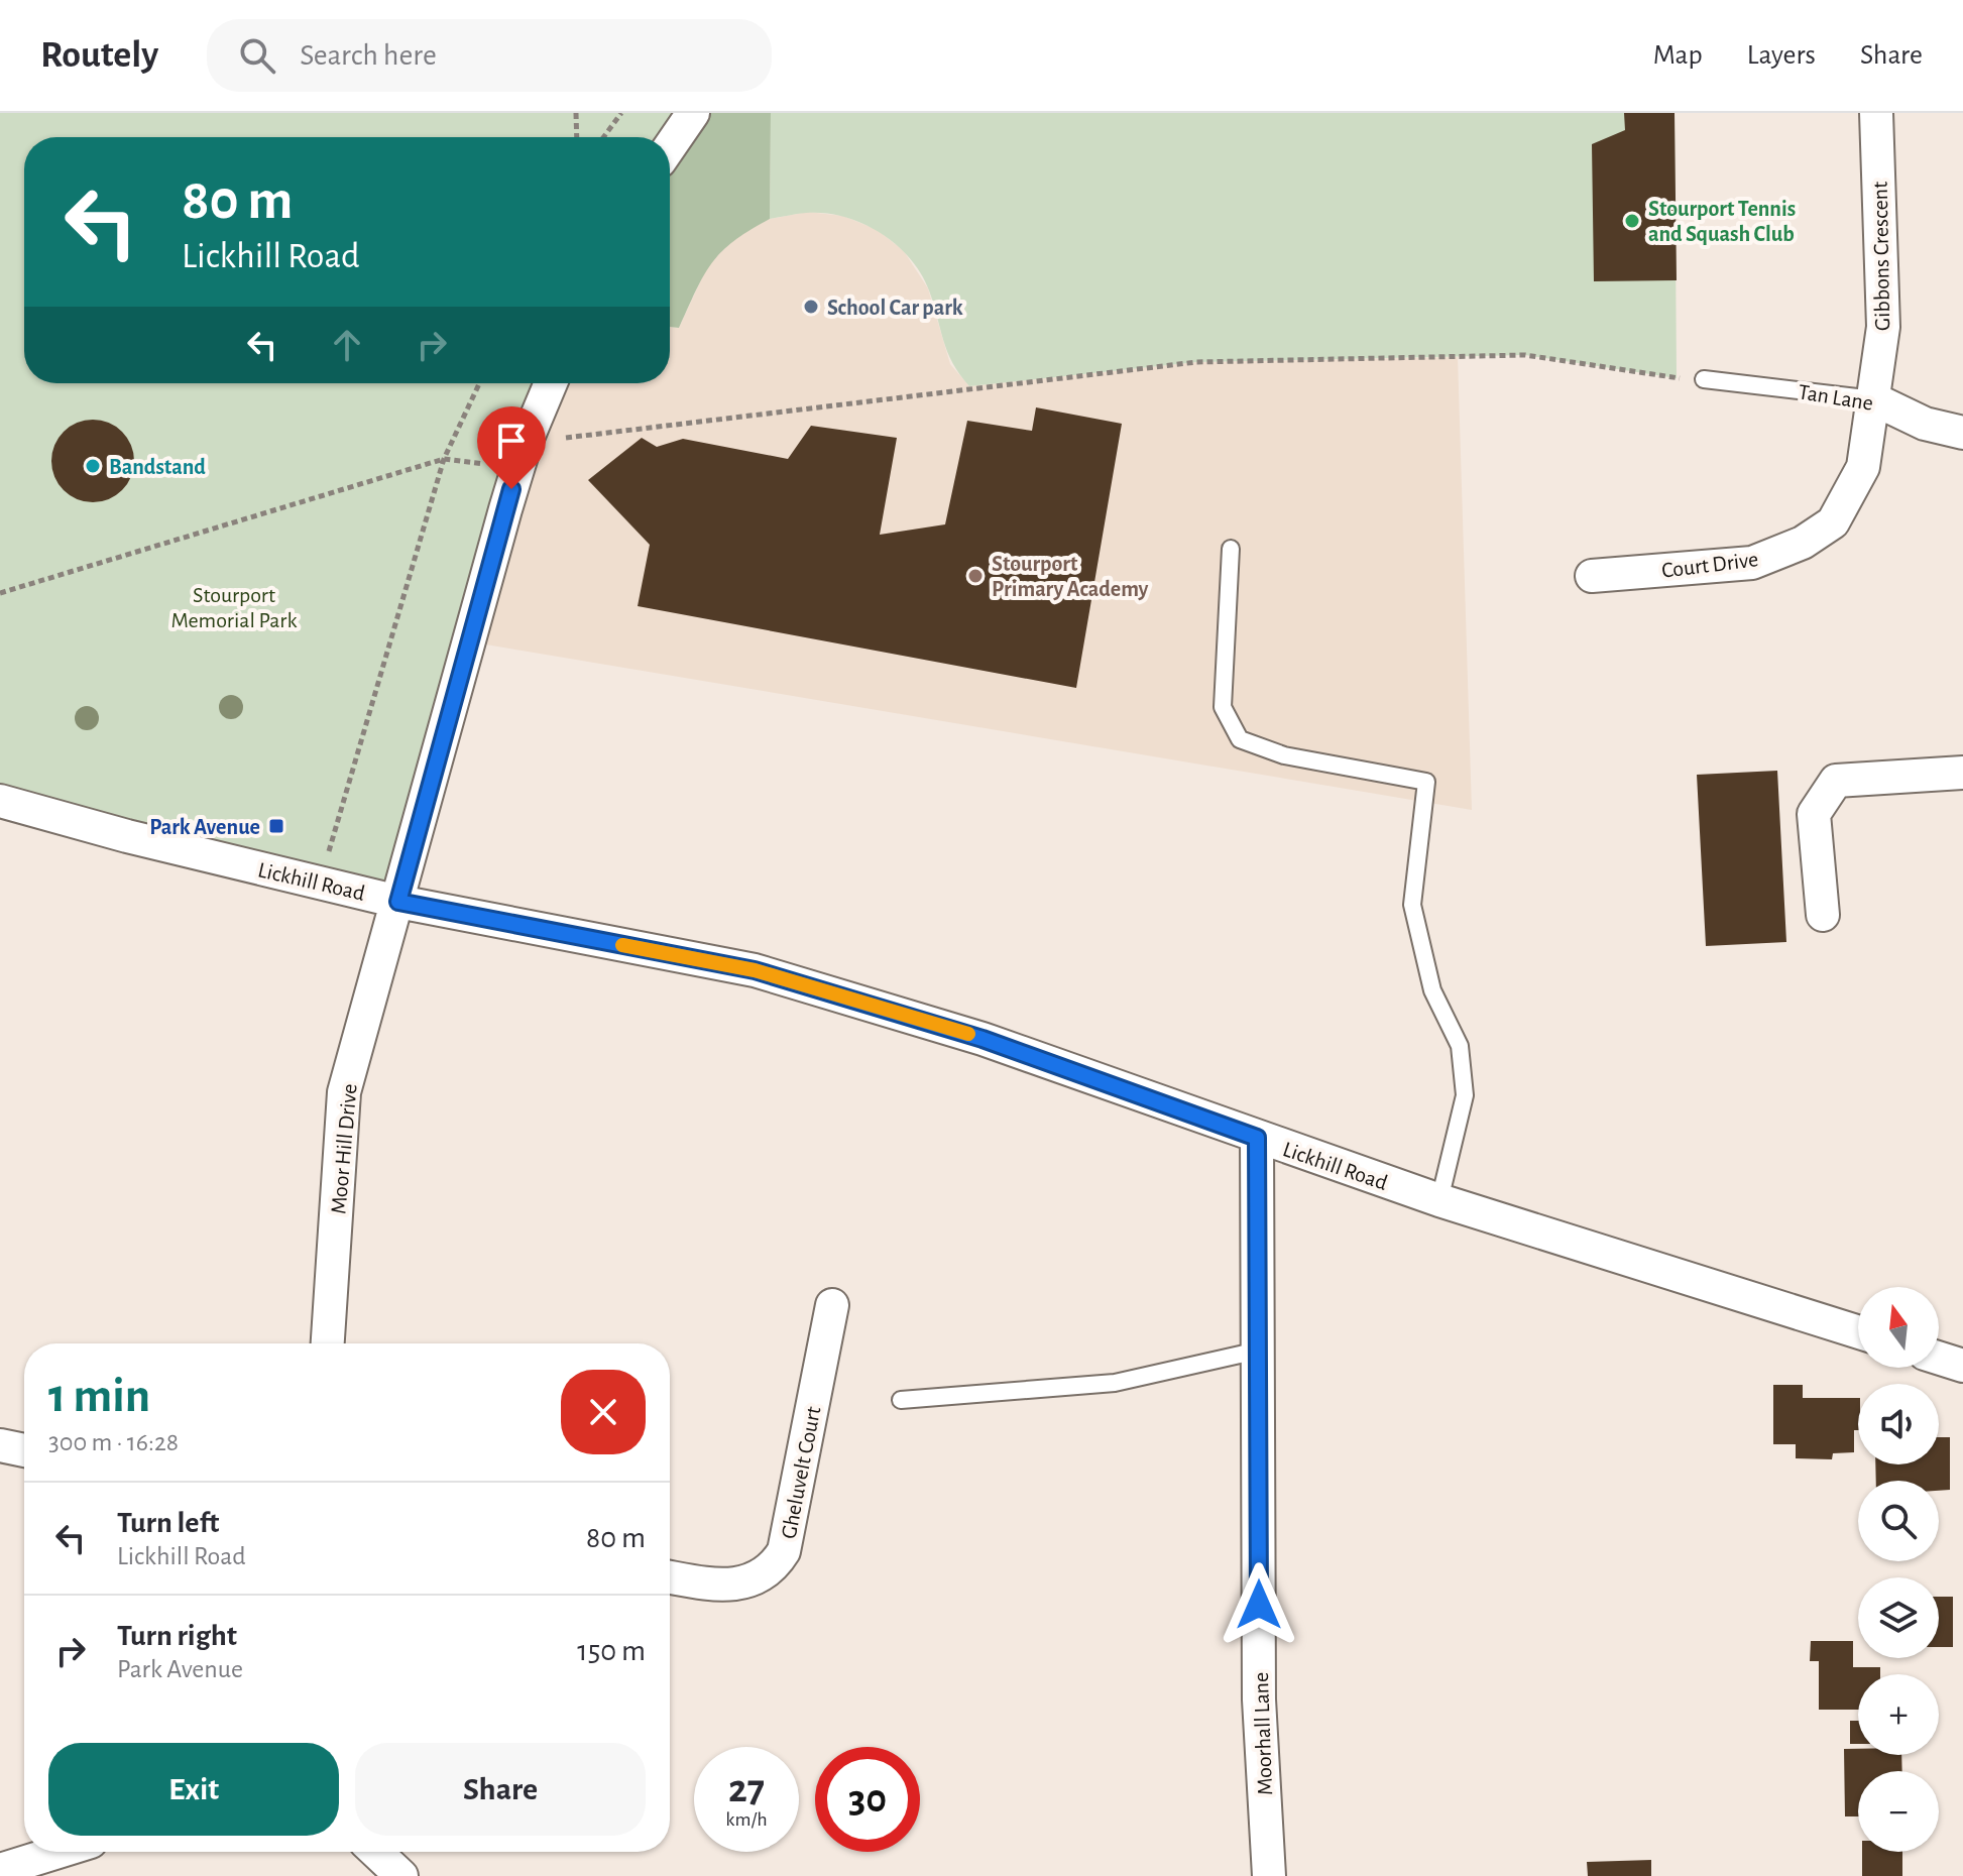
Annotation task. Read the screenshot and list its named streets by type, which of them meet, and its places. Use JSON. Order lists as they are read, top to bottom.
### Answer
{
  "streets": {
    "street": [
      "Gibbons Crescent",
      "Tan Lane",
      "Court Drive",
      "Lickhill Road",
      "Moor Hill Drive",
      "Gheluvelt Court",
      "Moorhall Lane"
    ]
  },
  "crossings": [
    ["Gibbons Crescent", "Tan Lane"],
    ["Gibbons Crescent", "Court Drive"],
    ["Tan Lane", "Court Drive"],
    ["Lickhill Road", "Moor Hill Drive"],
    ["Lickhill Road", "Moorhall Lane"]
  ],
  "parks": ["Stourport Memorial Park"],
  "places": {
    "other": [
      "Stourport Tennis and Squash Club",
      "School Car park",
      "Bandstand",
      "Stourport Primary Academy"
    ],
    "transit": ["Park Avenue"]
  },
  "north": "top",
  "page": {
    "header": "Routely",
    "search": "Search here",
    "nav": ["Map", "Layers", "Share"],
    "turn": ["80 m", "Lickhill Road"],
    "map_buttons": ["+", "−"],
    "heading": ["1 min", "300 m · 16:28"],
    "list": [
      {
        "name": "Turn left",
        "note": "Lickhill Road",
        "value": "80 m"
      },
      {
        "name": "Turn right",
        "note": "Park Avenue",
        "value": "150 m"
      }
    ],
    "buttons": ["Exit", "Share"],
    "speed": "27 km/h",
    "limit": "30"
  }
}
